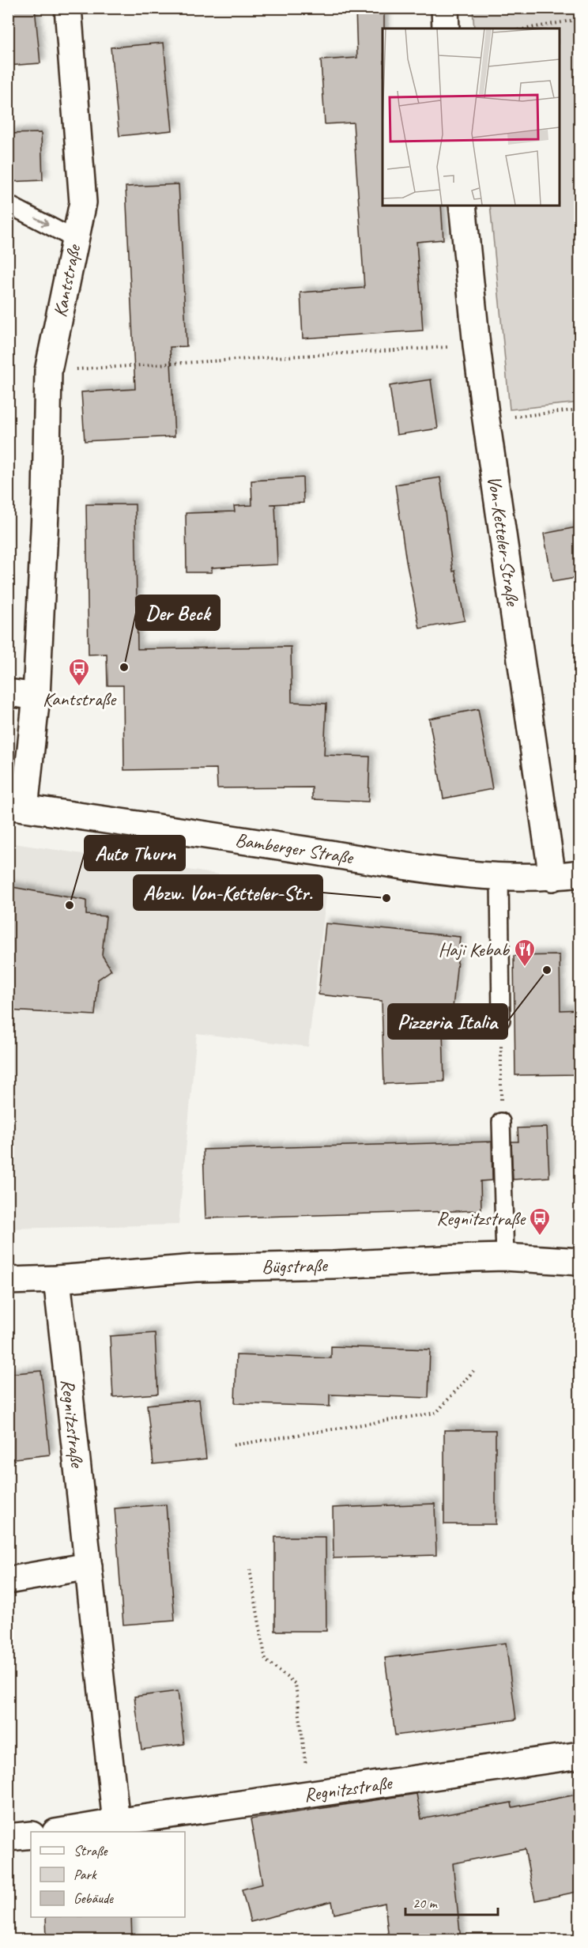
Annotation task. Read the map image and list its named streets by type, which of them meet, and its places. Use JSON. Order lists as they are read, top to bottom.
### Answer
{
  "streets": {
    "street": [
      "Kantstraße",
      "Von-Ketteler-Straße",
      "Bamberger Straße",
      "Bügstraße",
      "Regnitzstraße"
    ]
  },
  "crossings": [
    ["Kantstraße", "Bamberger Straße"],
    ["Von-Ketteler-Straße", "Bamberger Straße"],
    ["Bügstraße", "Regnitzstraße"]
  ],
  "places": {
    "other": [
      "Der Beck",
      "Abzw. Von-Ketteler-Str.",
      "Auto Thurn",
      "Pizzeria Italia"
    ],
    "bus stop": ["Kantstraße", "Regnitzstraße"],
    "restaurant": ["Haji Kebab"]
  },
  "legend": ["Straße", "Park", "Gebäude"],
  "scale_bar": "20 m"
}
